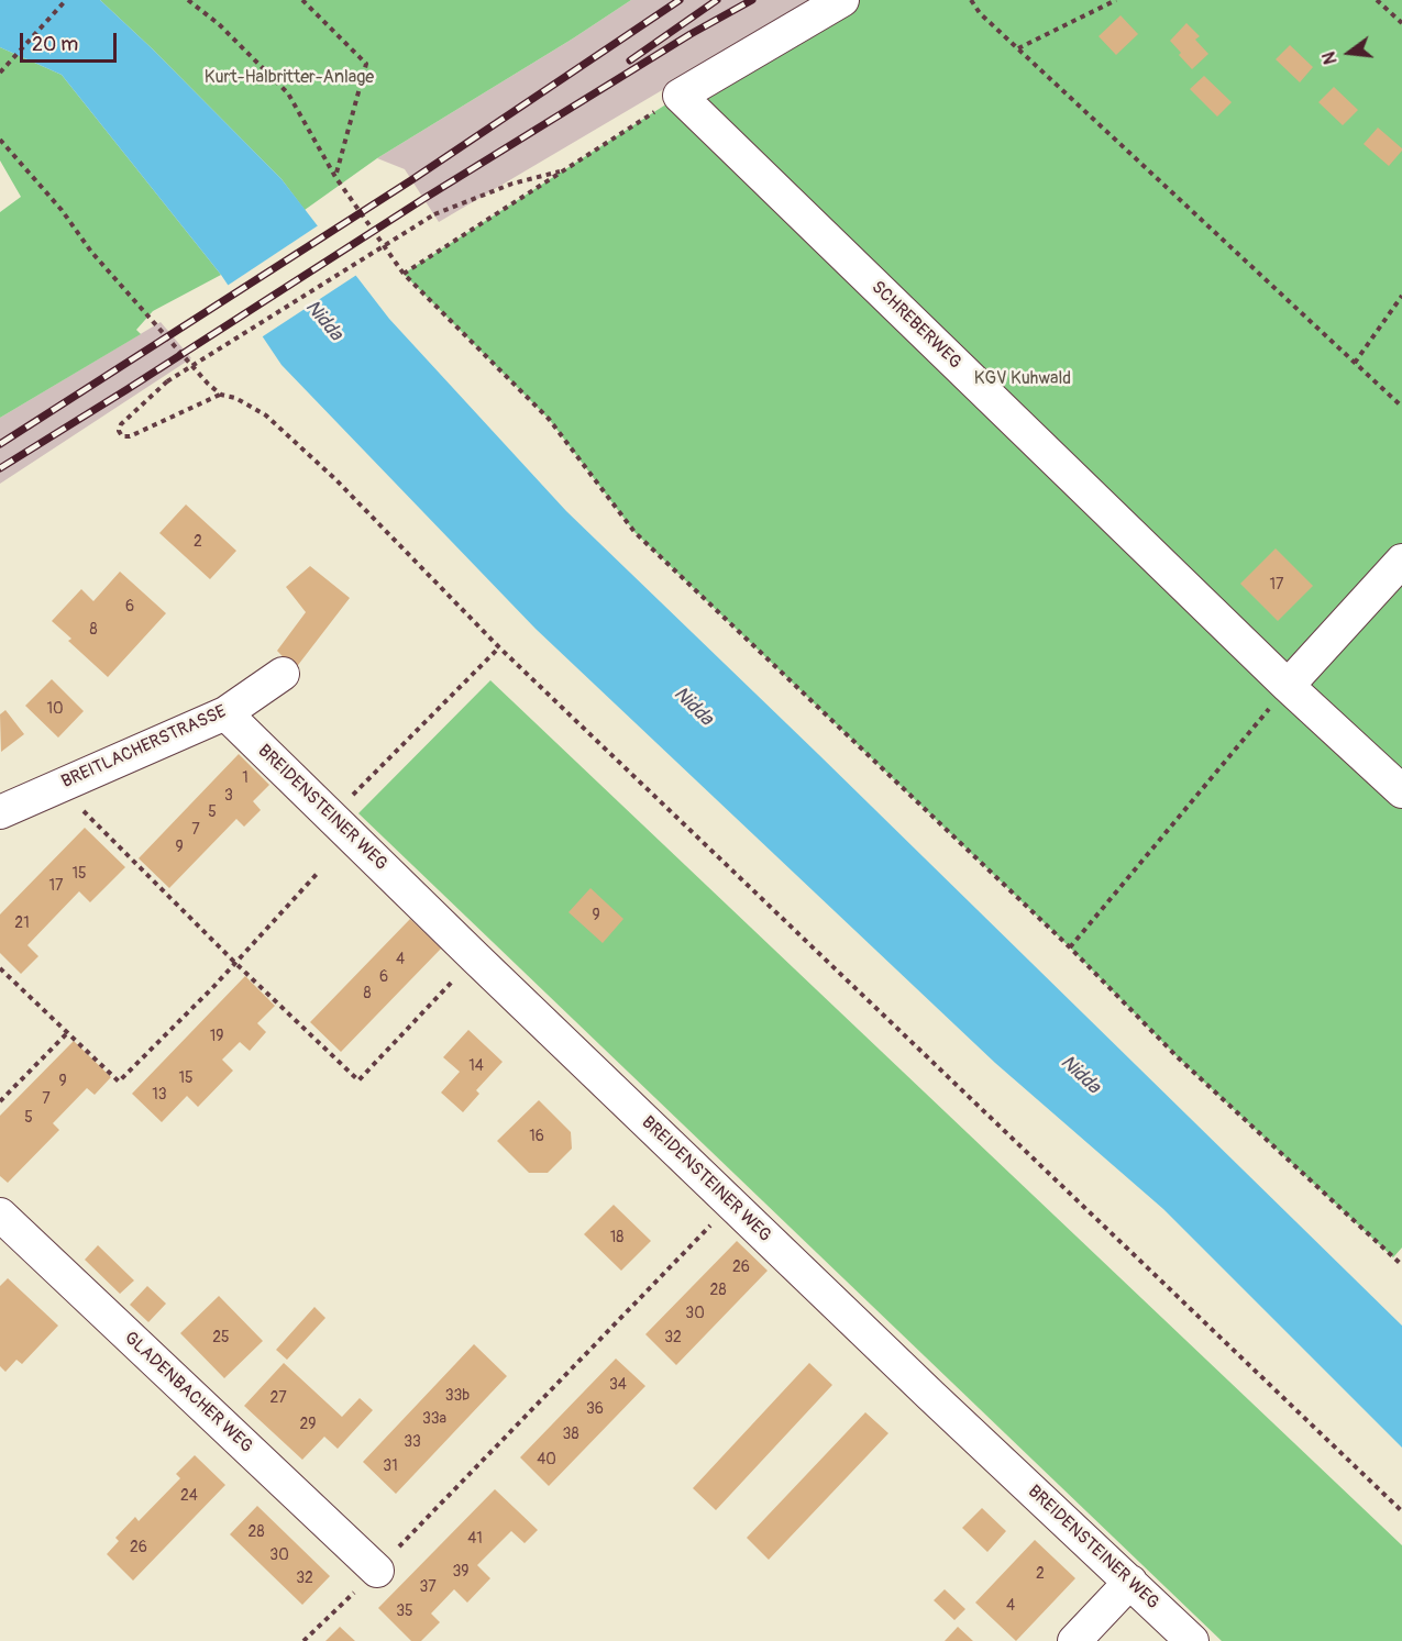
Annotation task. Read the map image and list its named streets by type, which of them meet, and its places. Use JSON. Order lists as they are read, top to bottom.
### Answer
{
  "streets": {
    "street": [
      "SCHREBERWEG",
      "BREITLACHERSTRASSE",
      "BREIDENSTEINER WEG",
      "GLADENBACHER WEG"
    ]
  },
  "crossings": [
    ["BREITLACHERSTRASSE", "BREIDENSTEINER WEG"]
  ],
  "water": ["Nidda"],
  "parks": ["Kurt-Halbritter-Anlage", "KGV Kuhwald"],
  "house_numbers": [
    "2",
    "17",
    "6",
    "8",
    "10",
    "1",
    "3",
    "5",
    "7",
    "9",
    "15",
    "17",
    "9",
    "21",
    "4",
    "6",
    "8",
    "19",
    "14",
    "15",
    "9",
    "13",
    "7",
    "5",
    "16",
    "18",
    "26",
    "28",
    "30",
    "25",
    "32",
    "34",
    "33b",
    "27",
    "36",
    "33a",
    "29",
    "38",
    "33",
    "40",
    "31",
    "24",
    "28",
    "41",
    "26",
    "30",
    "39",
    "2",
    "32",
    "37",
    "4",
    "35"
  ],
  "scale_bar": "20 m",
  "north": "left"
}
